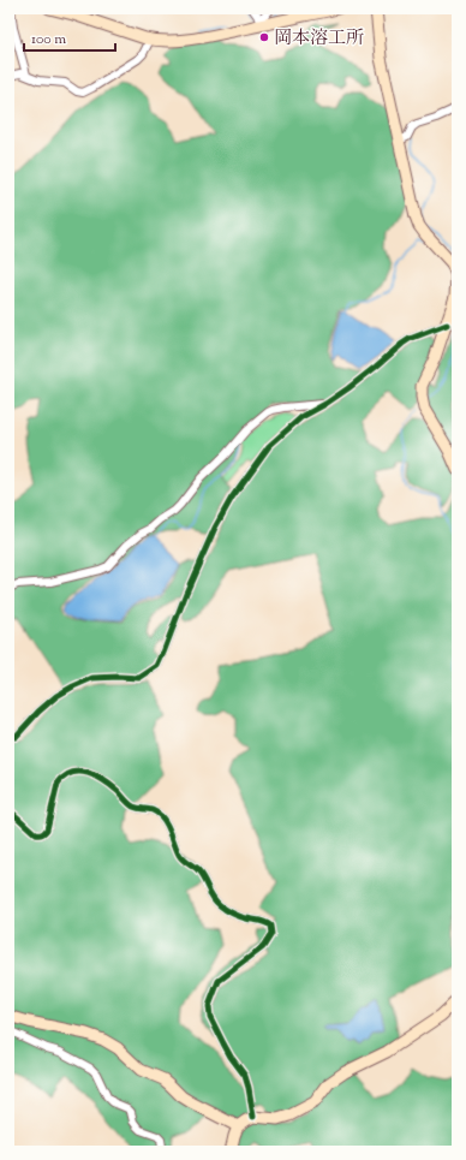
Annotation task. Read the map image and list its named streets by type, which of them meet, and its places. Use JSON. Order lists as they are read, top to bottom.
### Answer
{
  "places": ["岡本溶工所"],
  "scale_bar": "100 m"
}
